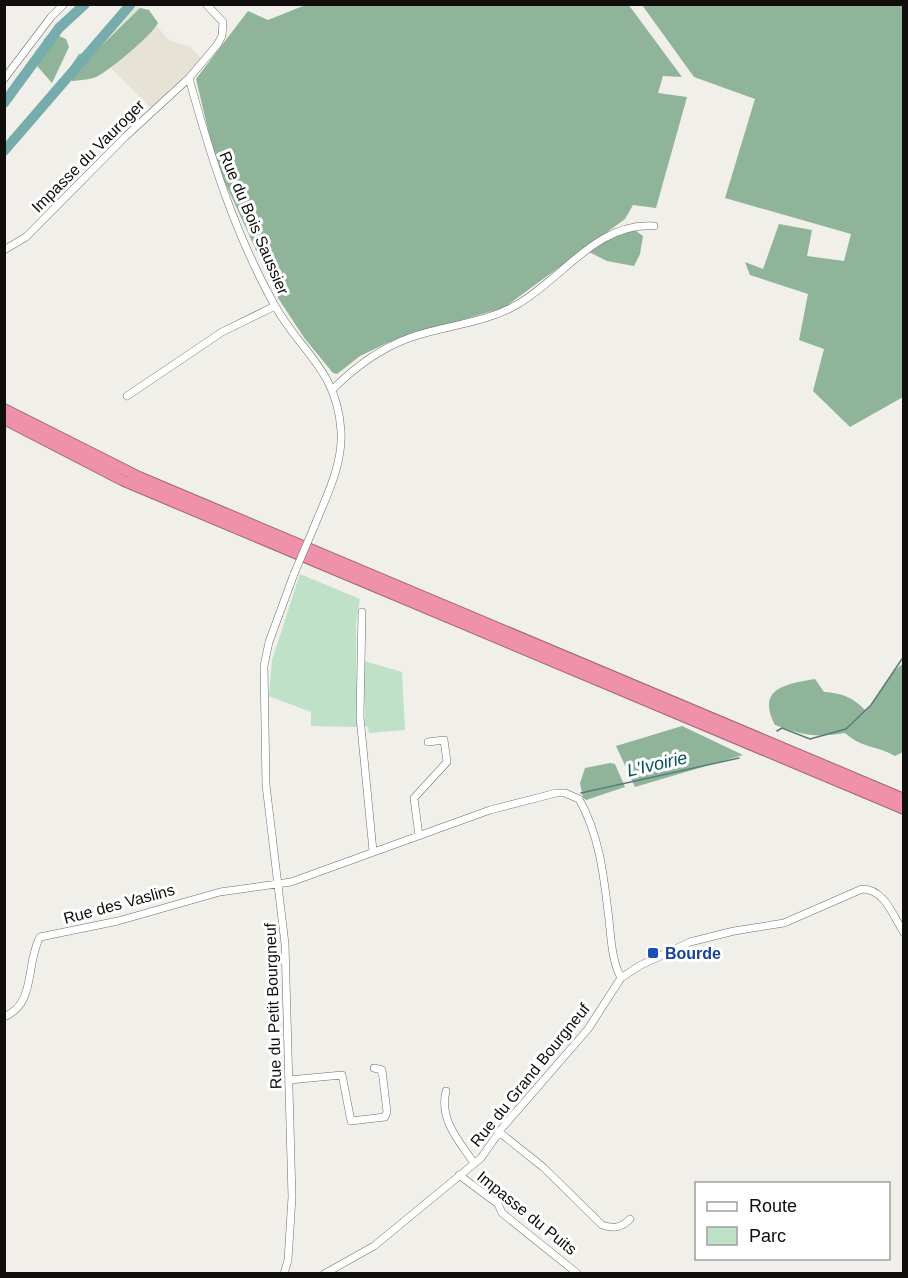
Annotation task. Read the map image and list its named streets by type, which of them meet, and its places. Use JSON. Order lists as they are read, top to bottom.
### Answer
{
  "streets": {
    "street": [
      "Impasse du Vauroger",
      "Rue du Bois Saussier",
      "Rue des Vaslins",
      "Rue du Petit Bourgneuf",
      "Rue du Grand Bourgneuf",
      "Impasse du Puits"
    ]
  },
  "crossings": [
    ["Impasse du Vauroger", "Rue du Bois Saussier"],
    ["Rue du Bois Saussier", "Rue du Petit Bourgneuf"],
    ["Rue des Vaslins", "Rue du Petit Bourgneuf"],
    ["Rue du Grand Bourgneuf", "Impasse du Puits"]
  ],
  "water": ["L'Ivoirie"],
  "places": {
    "transit": ["Bourde"]
  },
  "legend": ["Route", "Parc"]
}
